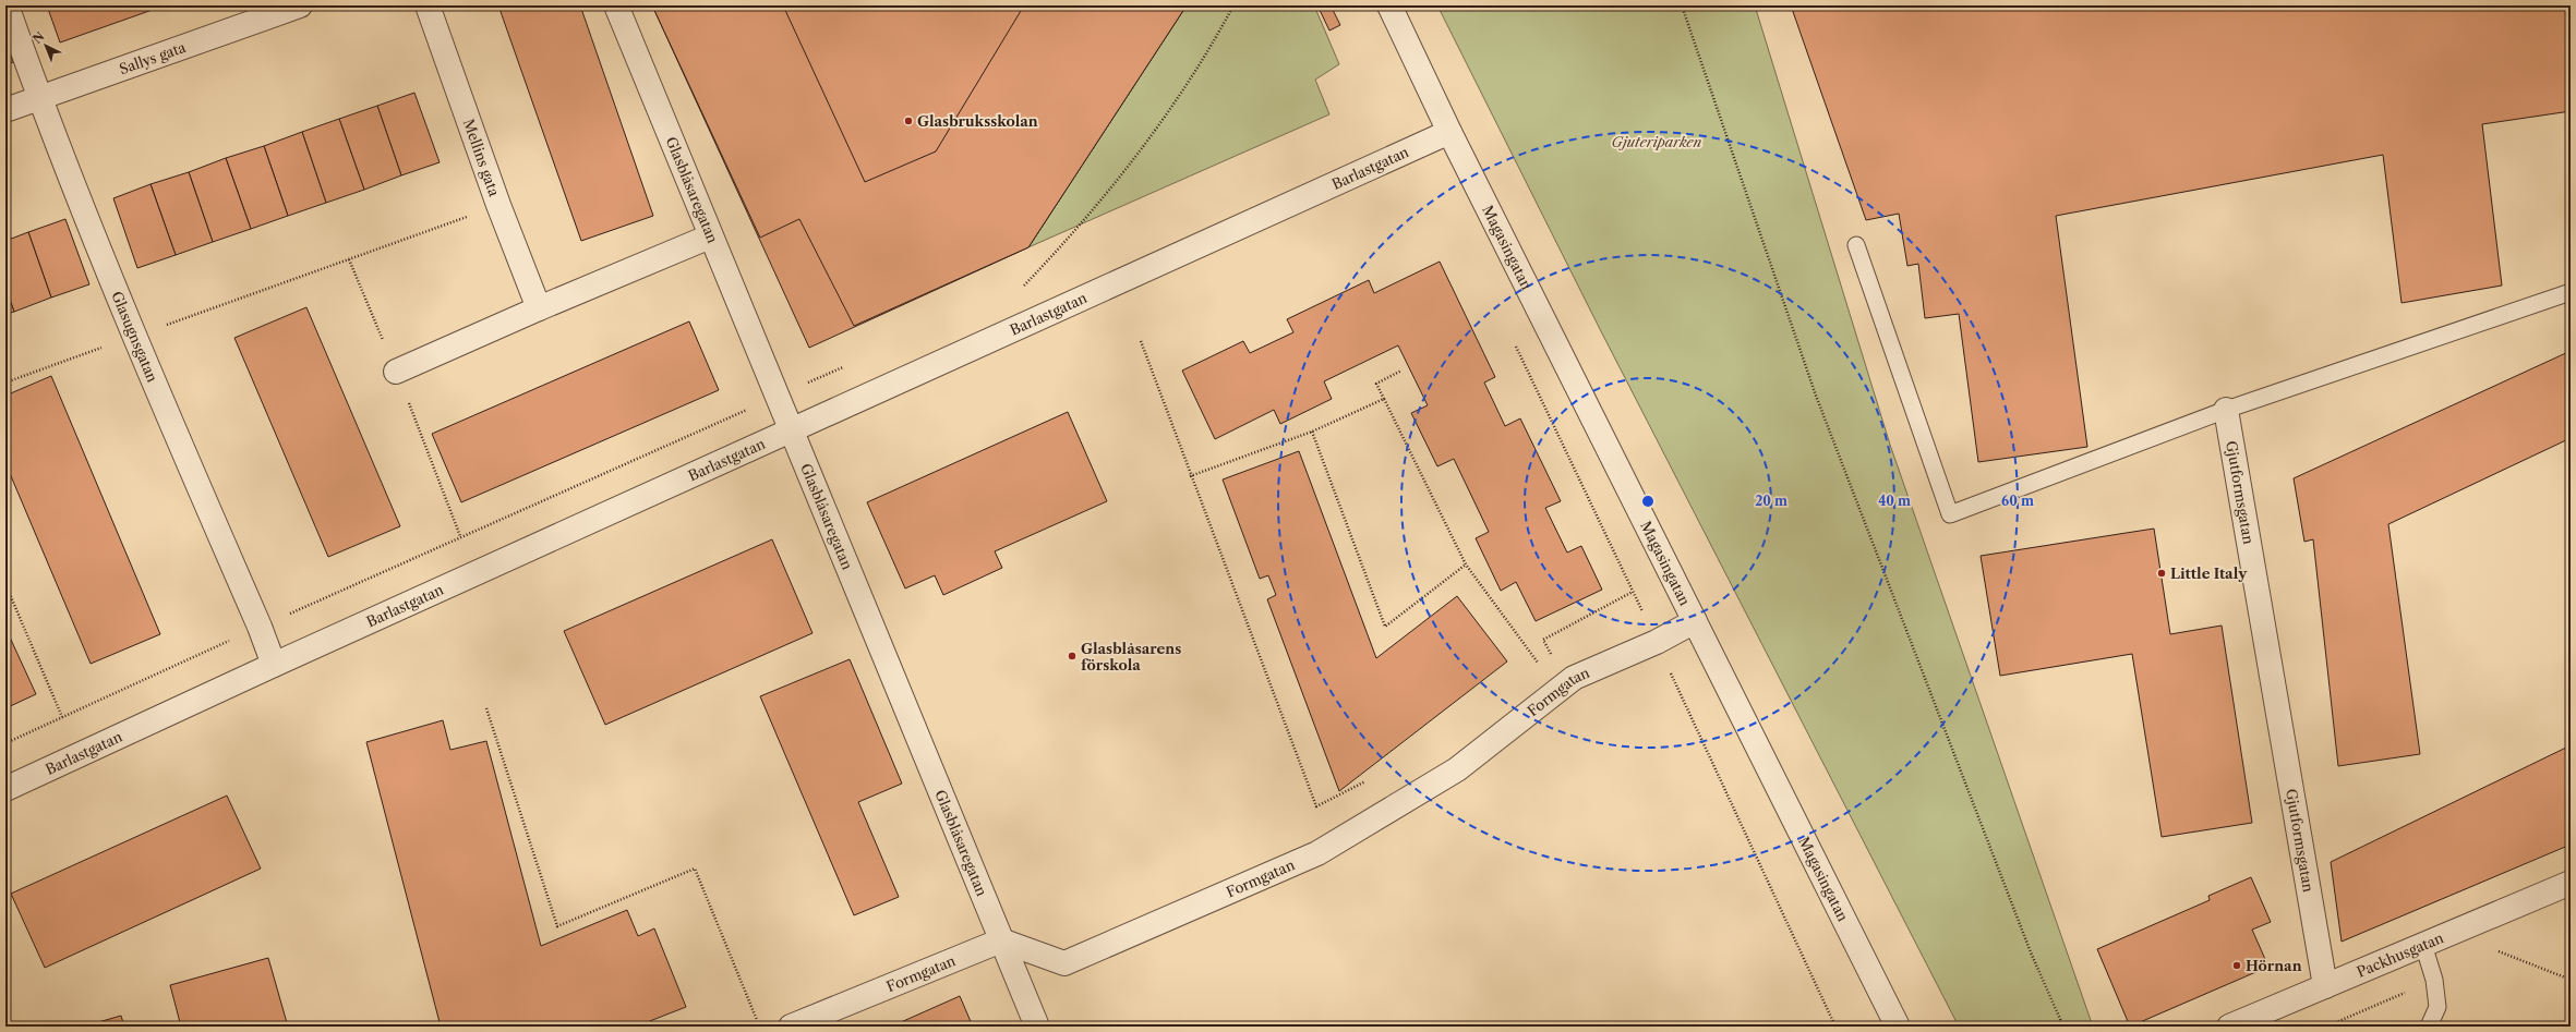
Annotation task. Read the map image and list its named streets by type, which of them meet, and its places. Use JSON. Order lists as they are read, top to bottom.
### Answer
{
  "streets": {
    "street": [
      "Sallys gata",
      "Mellins gata",
      "Barlastgatan",
      "Glasblåsaregatan",
      "Magasingatan",
      "Glasugnsgatan",
      "Gjutformsgatan",
      "Formgatan",
      "Packhusgatan"
    ]
  },
  "crossings": [
    ["Sallys gata", "Glasugnsgatan"],
    ["Barlastgatan", "Glasblåsaregatan"],
    ["Barlastgatan", "Magasingatan"],
    ["Barlastgatan", "Glasugnsgatan"],
    ["Glasblåsaregatan", "Formgatan"],
    ["Magasingatan", "Formgatan"],
    ["Gjutformsgatan", "Packhusgatan"]
  ],
  "parks": ["Gjuteriparken"],
  "places": [
    "Glasbruksskolan",
    "Little Italy",
    "Glasblåsarens förskola",
    "Hörnan"
  ],
  "north": "top left",
  "rings": ["20 m", "40 m", "60 m"]
}
